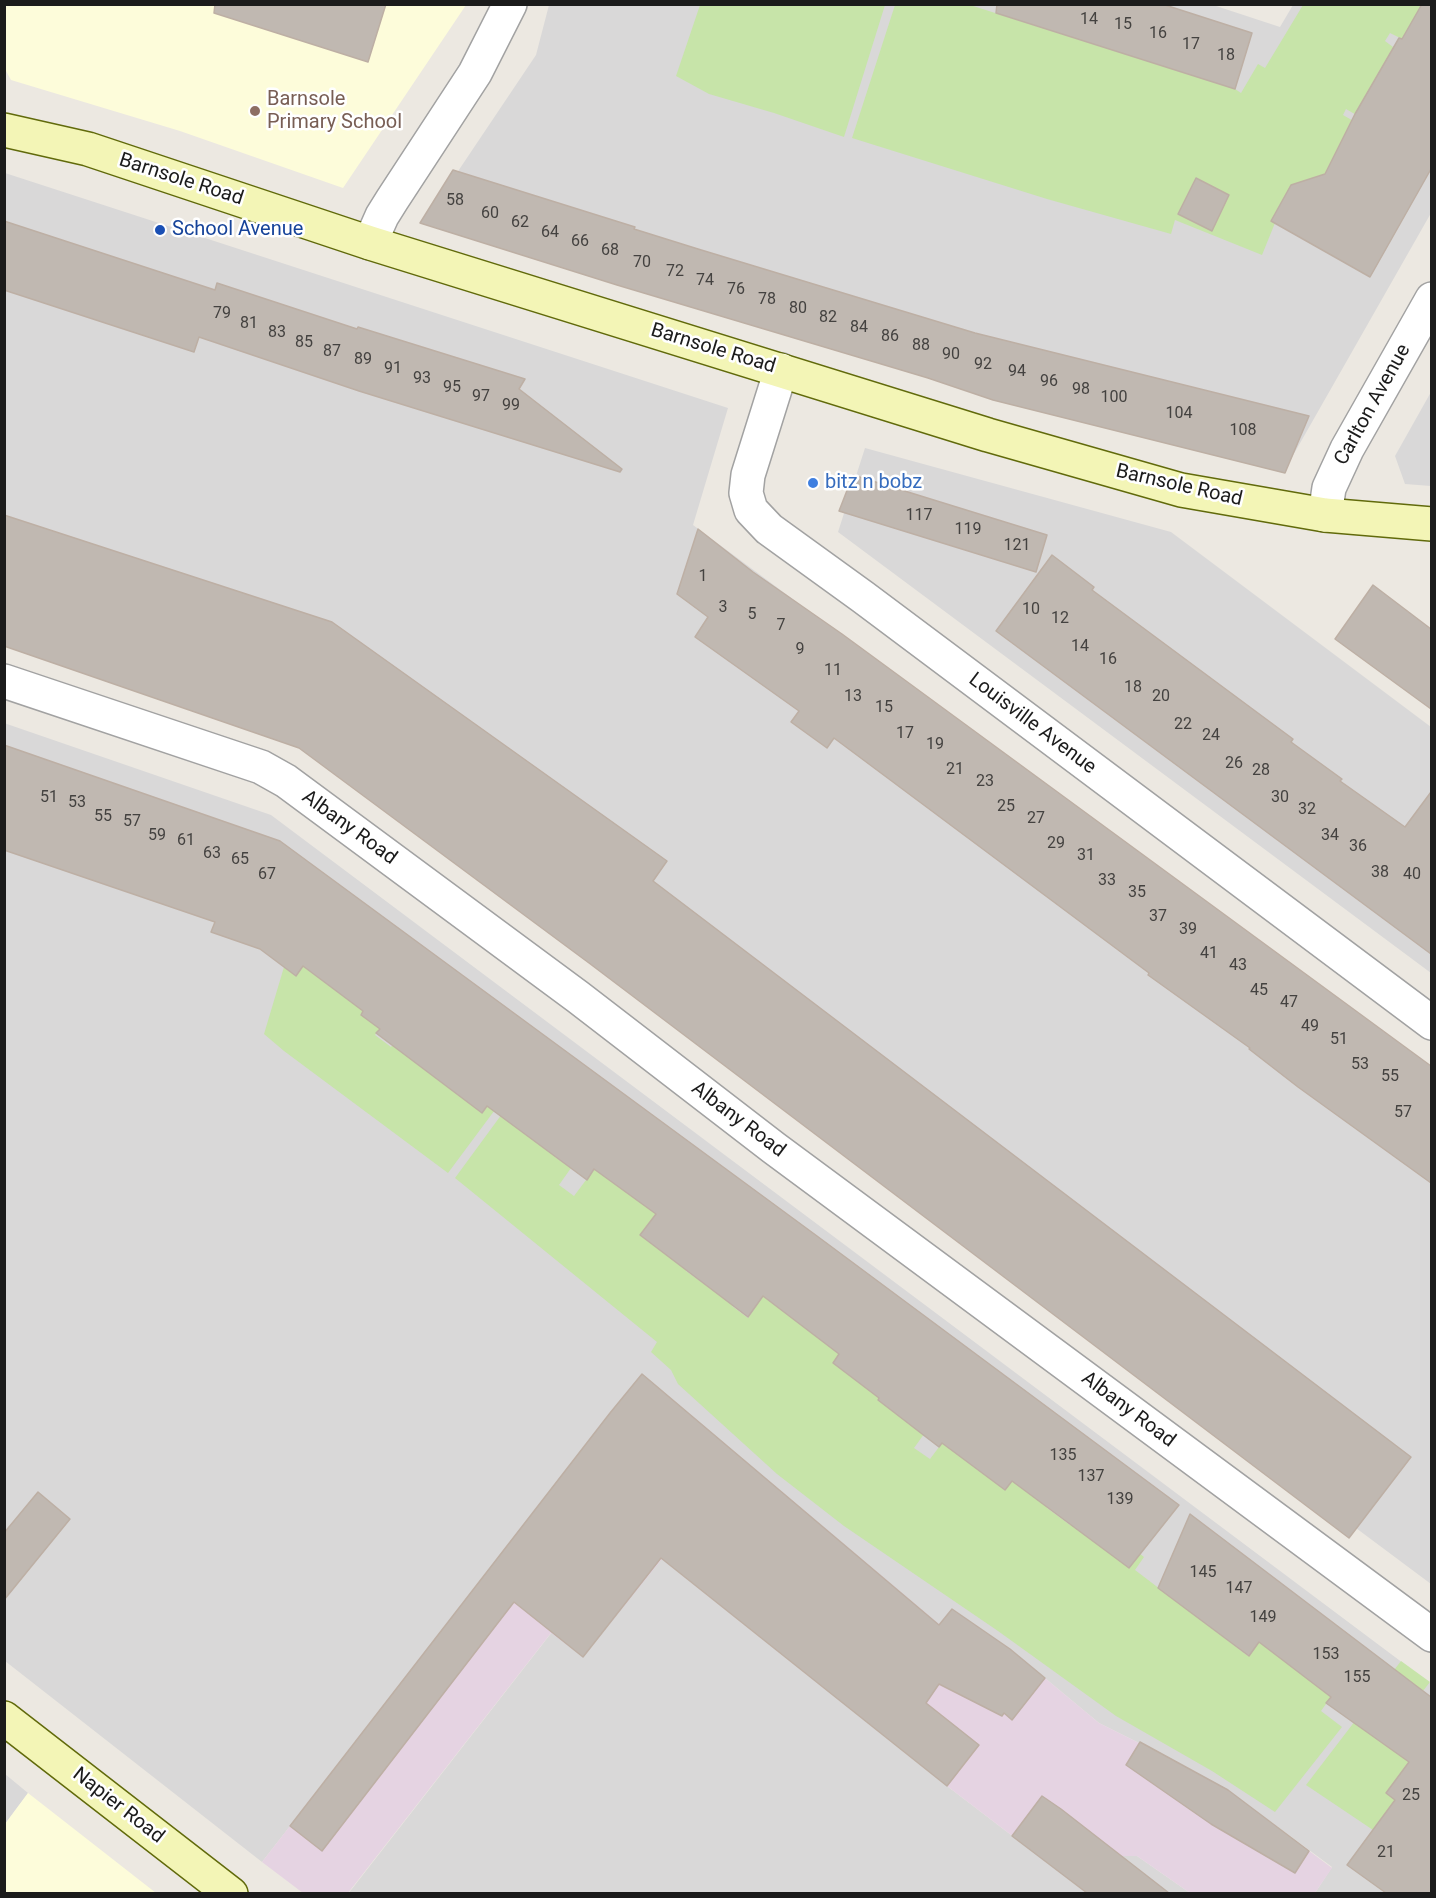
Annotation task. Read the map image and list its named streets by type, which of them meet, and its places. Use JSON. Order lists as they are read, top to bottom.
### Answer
{
  "streets": {
    "street": [
      "Barnsole Road",
      "Carlton Avenue",
      "Louisville Avenue",
      "Albany Road",
      "Napier Road"
    ]
  },
  "crossings": [
    ["Barnsole Road", "Carlton Avenue"],
    ["Barnsole Road", "Louisville Avenue"]
  ],
  "places": ["Barnsole Primary School", "School Avenue", "bitz n bobz"],
  "house_numbers": [
    "14",
    "15",
    "16",
    "17",
    "18",
    "58",
    "60",
    "62",
    "64",
    "66",
    "68",
    "70",
    "72",
    "74",
    "76",
    "78",
    "80",
    "79",
    "82",
    "81",
    "84",
    "83",
    "86",
    "85",
    "88",
    "87",
    "90",
    "89",
    "92",
    "91",
    "94",
    "93",
    "96",
    "95",
    "98",
    "97",
    "100",
    "99",
    "104",
    "108",
    "117",
    "119",
    "121",
    "1",
    "3",
    "10",
    "5",
    "12",
    "7",
    "14",
    "9",
    "16",
    "11",
    "18",
    "13",
    "20",
    "15",
    "22",
    "17",
    "24",
    "19",
    "26",
    "21",
    "28",
    "23",
    "51",
    "30",
    "53",
    "25",
    "32",
    "55",
    "27",
    "57",
    "59",
    "34",
    "61",
    "29",
    "36",
    "63",
    "31",
    "65",
    "38",
    "67",
    "40",
    "33",
    "35",
    "37",
    "39",
    "41",
    "43",
    "45",
    "47",
    "49",
    "51",
    "53",
    "55",
    "57",
    "135",
    "137",
    "139",
    "145",
    "147",
    "149",
    "153",
    "155",
    "25",
    "21"
  ]
}
